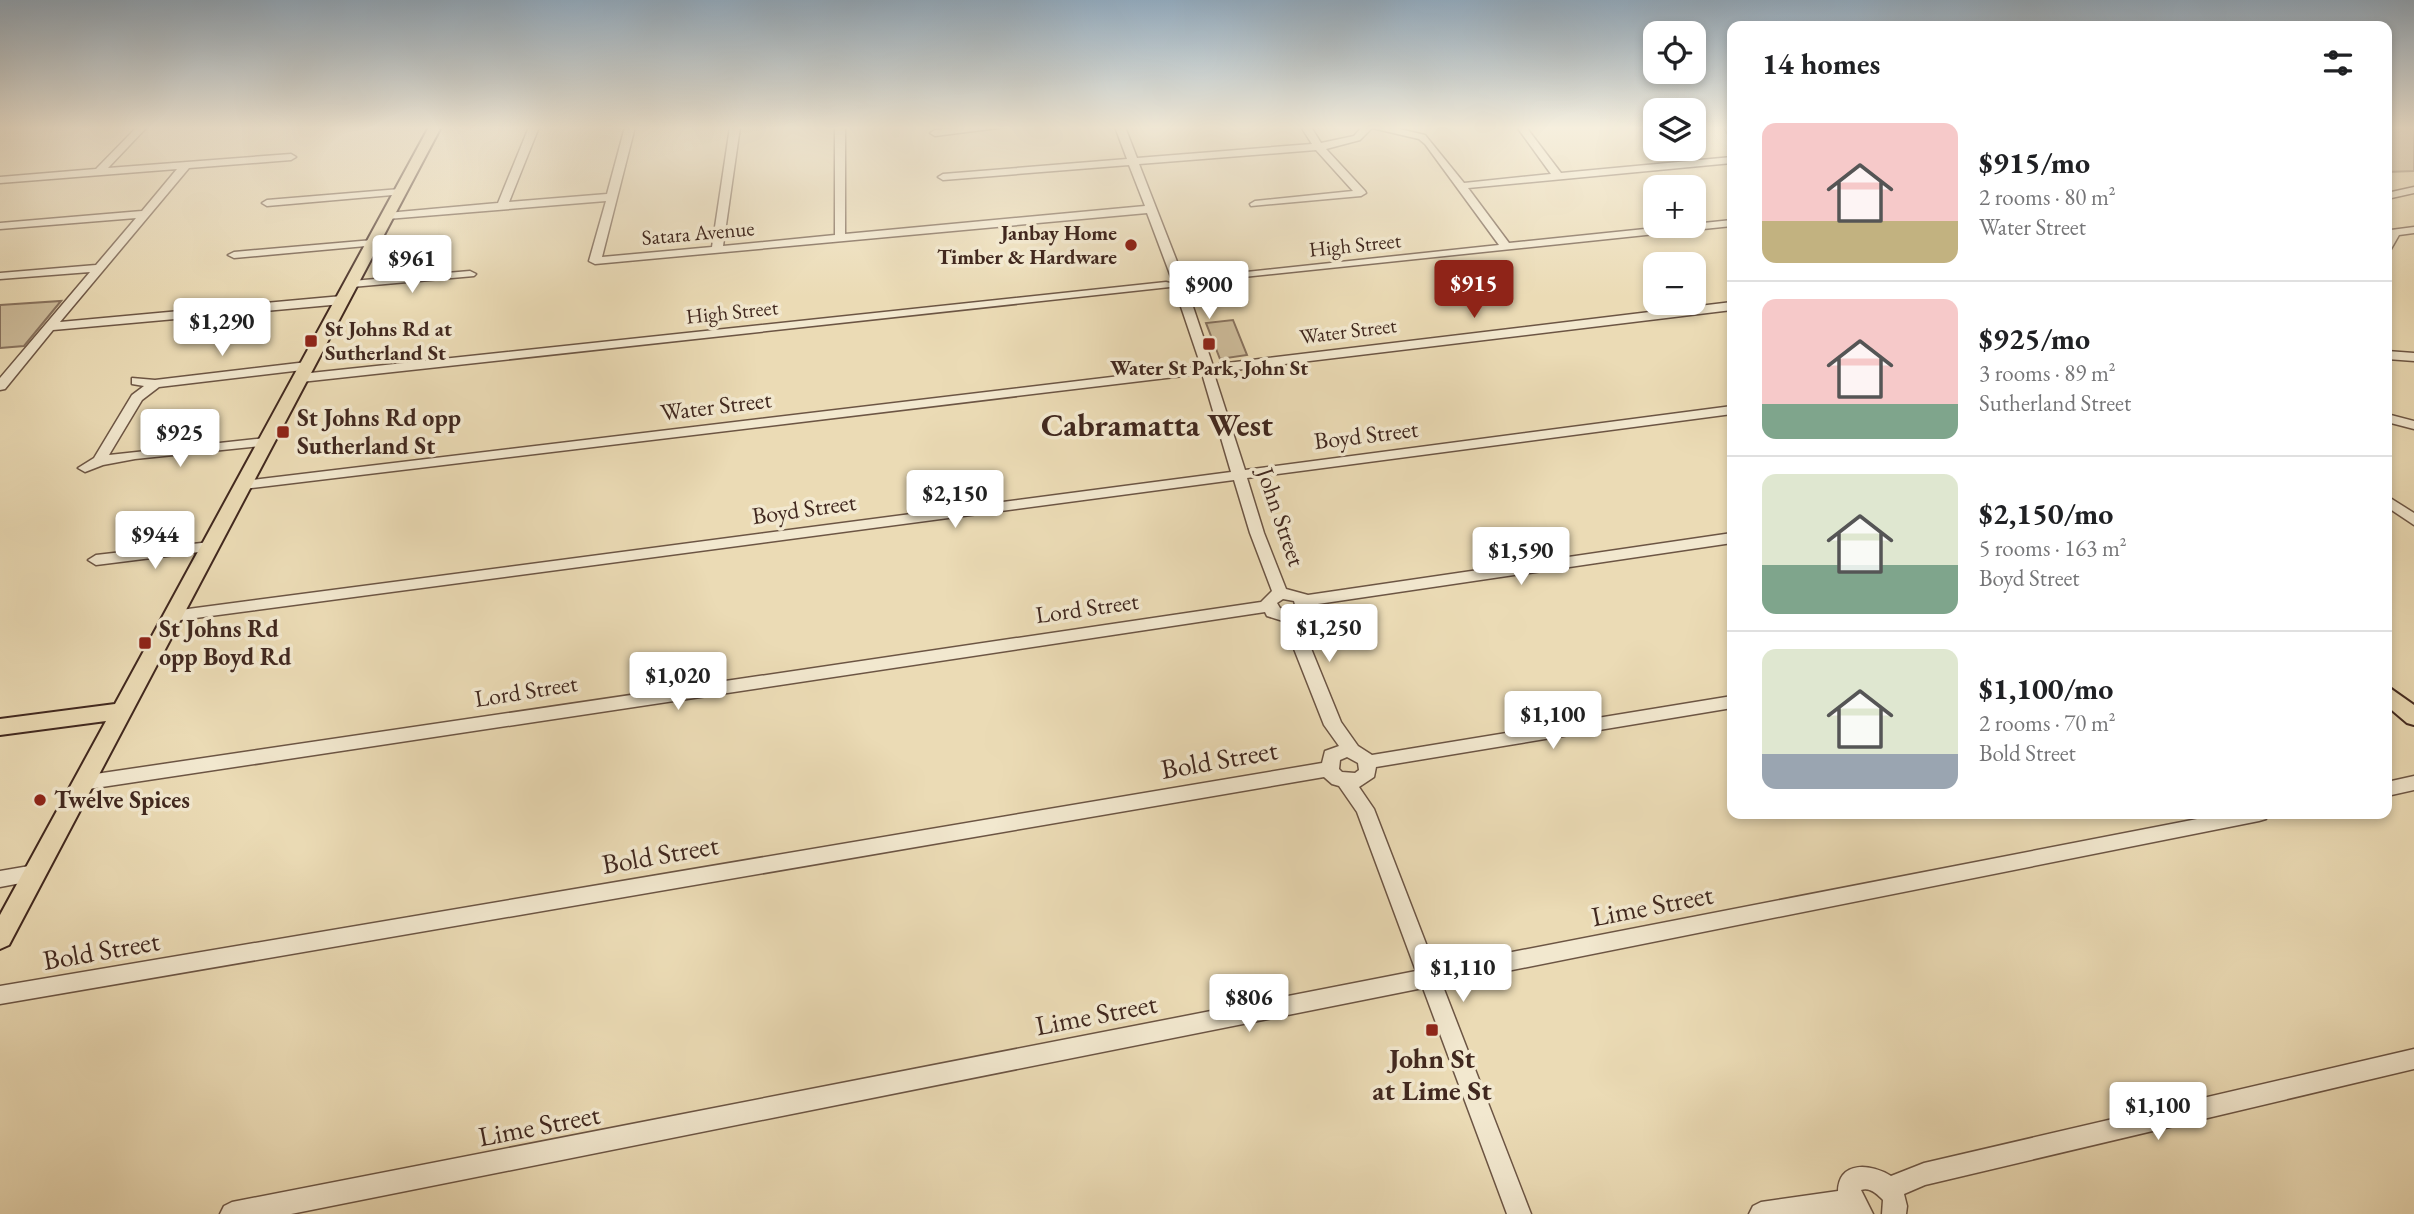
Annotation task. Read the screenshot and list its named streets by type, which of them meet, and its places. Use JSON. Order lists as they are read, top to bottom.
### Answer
{
  "streets": {
    "street": [
      "Satara Avenue",
      "High Street",
      "Water Street",
      "Boyd Street",
      "John Street",
      "Lord Street",
      "Bold Street",
      "Lime Street"
    ]
  },
  "crossings": [
    ["Satara Avenue", "John Street"],
    ["High Street", "John Street"],
    ["Water Street", "John Street"],
    ["Boyd Street", "John Street"],
    ["John Street", "Lord Street"]
  ],
  "districts": ["Cabramatta West"],
  "places": {
    "other": ["Janbay Home Timber & Hardware", "Twelve Spices"],
    "transit": [
      "St Johns Rd at Sutherland St",
      "Water St Park, John St",
      "St Johns Rd opp Sutherland St",
      "St Johns Rd opp Boyd Rd",
      "John St at Lime St"
    ]
  },
  "page": {
    "map_buttons": ["+", "−"],
    "heading": "14 homes",
    "list": [
      {
        "name": "$915/mo",
        "note": "2 rooms · 80 m² · Water Street"
      },
      {
        "name": "$925/mo",
        "note": "3 rooms · 89 m² · Sutherland Street"
      },
      {
        "name": "$2,150/mo",
        "note": "5 rooms · 163 m² · Boyd Street"
      },
      {
        "name": "$1,100/mo",
        "note": "2 rooms · 70 m² · Bold Street"
      }
    ],
    "price": [
      "$961",
      "$915",
      "$900",
      "$1,290",
      "$925",
      "$2,150",
      "$944",
      "$1,590",
      "$1,250",
      "$1,020",
      "$1,100",
      "$1,110",
      "$806",
      "$1,100"
    ]
  }
}
